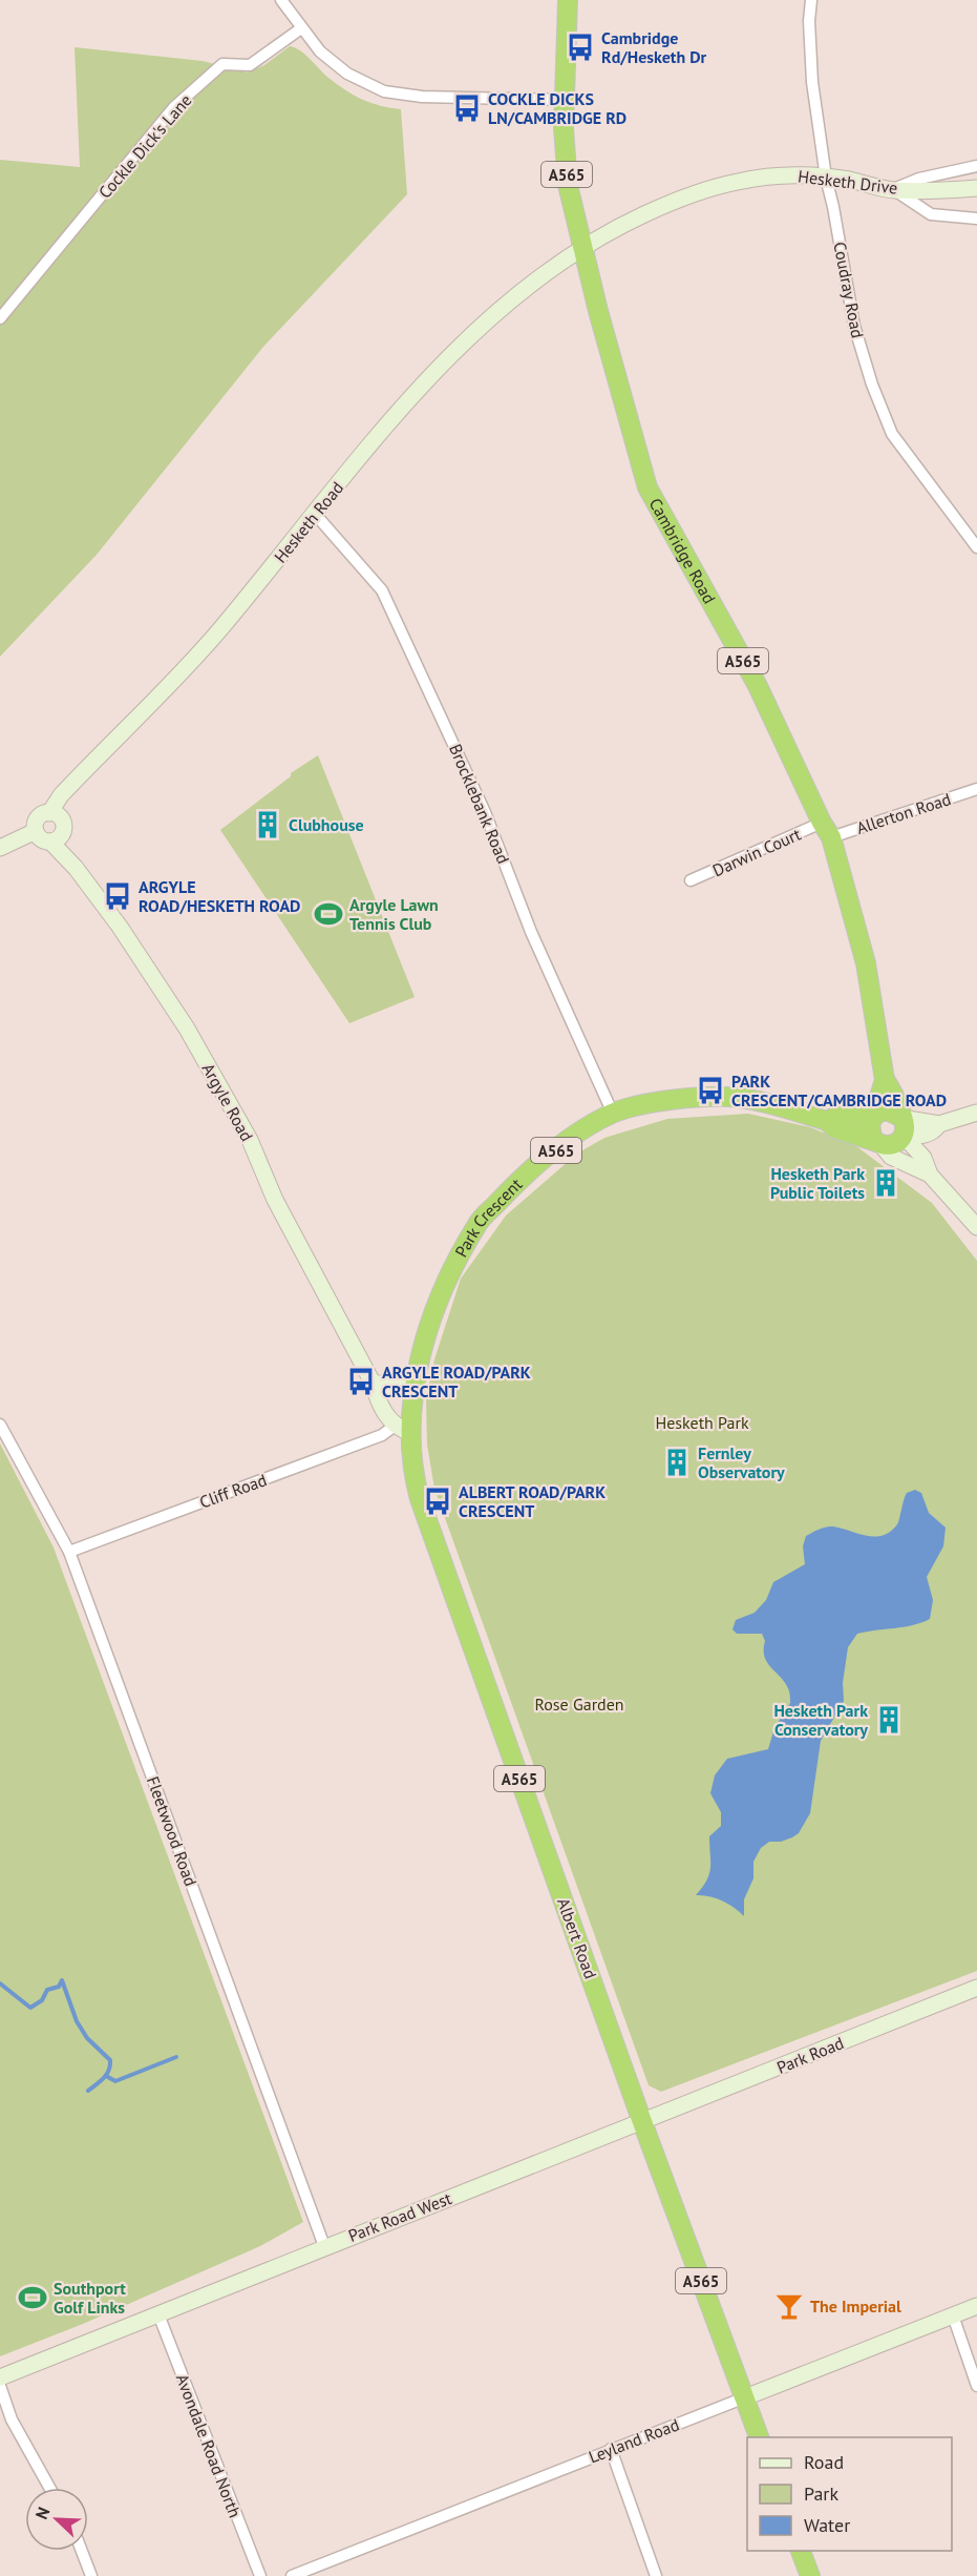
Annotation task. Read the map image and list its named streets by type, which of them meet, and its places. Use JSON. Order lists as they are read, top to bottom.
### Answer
{
  "streets": {
    "highway": [
      "A565",
      "Cambridge Road",
      "Park Crescent",
      "Albert Road"
    ],
    "street": [
      "Cockle Dick's Lane",
      "Hesketh Drive",
      "Coudray Road",
      "Hesketh Road",
      "Brocklebank Road",
      "Allerton Road",
      "Darwin Court",
      "Argyle Road",
      "Cliff Road",
      "Fleetwood Road",
      "Park Road",
      "Park Road West",
      "Leyland Road",
      "Avondale Road North"
    ]
  },
  "crossings": [
    ["A565", "Cambridge Road"],
    ["A565", "Park Crescent"],
    ["Hesketh Drive", "Coudray Road"],
    ["Hesketh Drive", "Hesketh Road"],
    ["Hesketh Drive", "Cambridge Road"],
    ["Hesketh Road", "Cambridge Road"],
    ["Hesketh Road", "Brocklebank Road"],
    ["Hesketh Road", "Argyle Road"],
    ["Cambridge Road", "Allerton Road"],
    ["Cambridge Road", "Darwin Court"],
    ["Cambridge Road", "Park Crescent"],
    ["Brocklebank Road", "Park Crescent"],
    ["Allerton Road", "Darwin Court"],
    ["Argyle Road", "Park Crescent"],
    ["Argyle Road", "Cliff Road"],
    ["Argyle Road", "Albert Road"],
    ["Park Crescent", "Cliff Road"],
    ["Park Crescent", "Albert Road"],
    ["Cliff Road", "Fleetwood Road"],
    ["Cliff Road", "Albert Road"],
    ["Fleetwood Road", "Park Road West"],
    ["Albert Road", "Park Road"],
    ["Albert Road", "Park Road West"],
    ["Albert Road", "Leyland Road"],
    ["Park Road", "Park Road West"],
    ["Park Road West", "Avondale Road North"]
  ],
  "parks": ["Hesketh Park", "Rose Garden"],
  "places": {
    "bus stop": [
      "Cambridge Rd/Hesketh Dr",
      "COCKLE DICKS LN/CAMBRIDGE RD",
      "ARGYLE ROAD/HESKETH ROAD",
      "PARK CRESCENT/CAMBRIDGE ROAD",
      "ARGYLE ROAD/PARK CRESCENT",
      "ALBERT ROAD/PARK CRESCENT"
    ],
    "building": [
      "Clubhouse",
      "Hesketh Park Public Toilets",
      "Fernley Observatory",
      "Hesketh Park Conservatory"
    ],
    "sports": ["Argyle Lawn Tennis Club", "Southport Golf Links"],
    "bar": ["The Imperial"]
  },
  "legend": ["Road", "Park", "Water"],
  "north": "top left"
}
